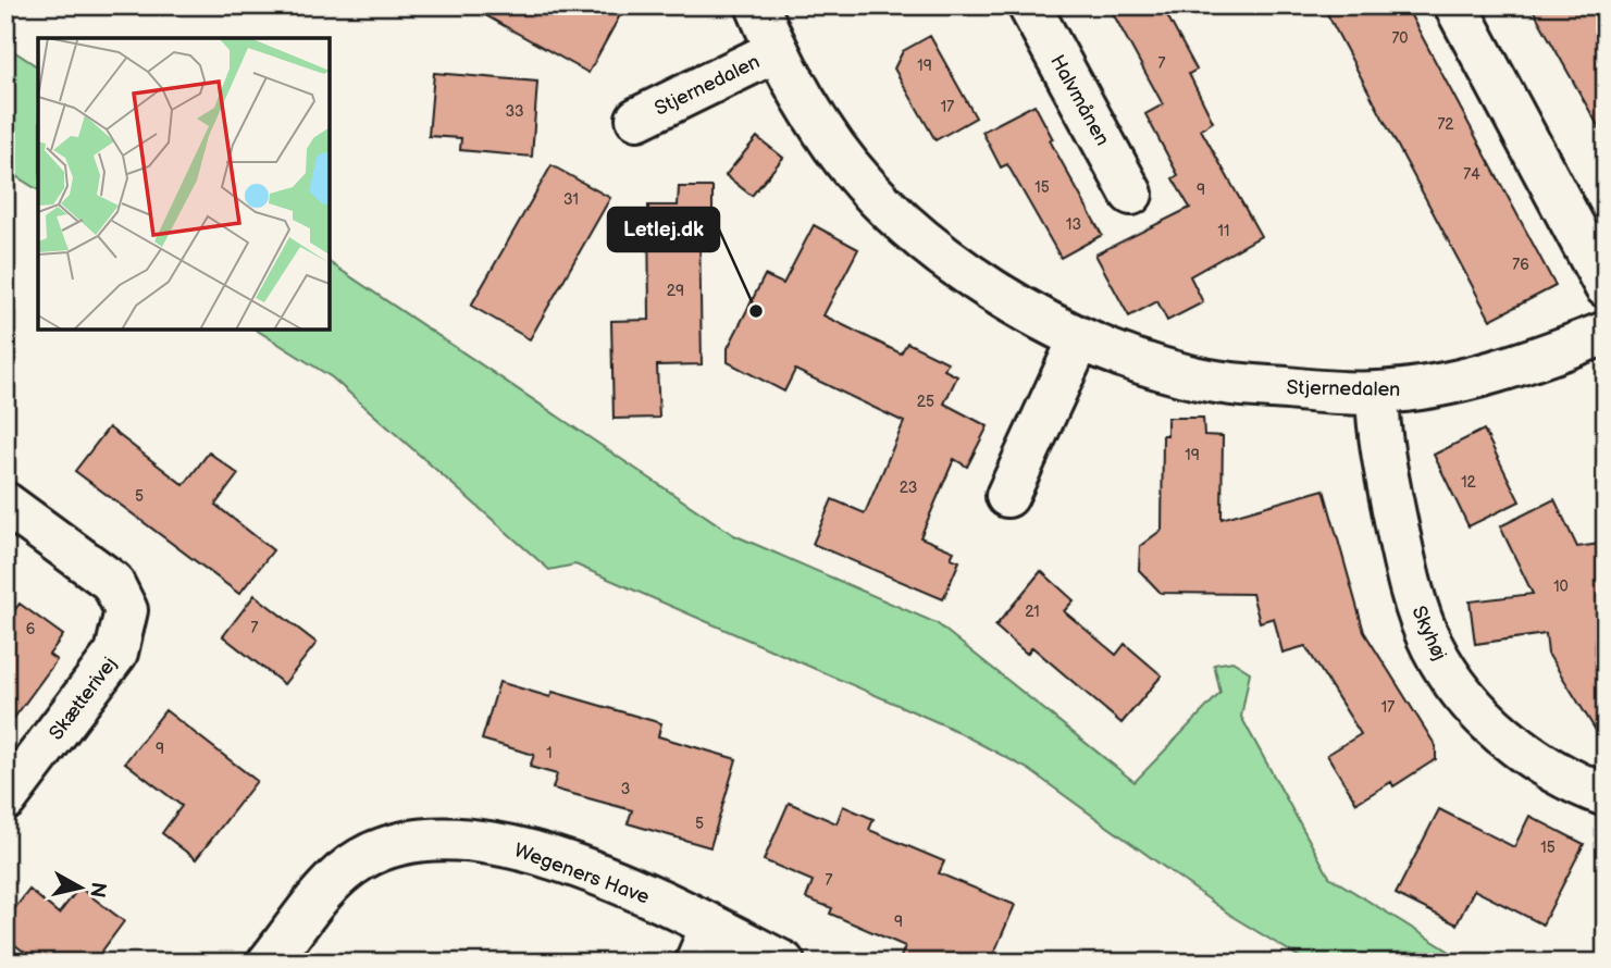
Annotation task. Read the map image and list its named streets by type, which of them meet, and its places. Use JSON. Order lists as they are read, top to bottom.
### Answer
{
  "streets": {
    "street": [
      "Stjernedalen",
      "Halvmånen",
      "Skyhøj",
      "Skætterivej",
      "Wegeners Have"
    ]
  },
  "crossings": [
    ["Stjernedalen", "Skyhøj"]
  ],
  "places": ["Letlej.dk"],
  "house_numbers": [
    "70",
    "7",
    "19",
    "17",
    "33",
    "72",
    "74",
    "15",
    "9",
    "31",
    "13",
    "11",
    "76",
    "29",
    "25",
    "19",
    "12",
    "23",
    "5",
    "10",
    "21",
    "7",
    "6",
    "17",
    "9",
    "1",
    "3",
    "5",
    "15",
    "7",
    "9"
  ],
  "north": "right"
}
